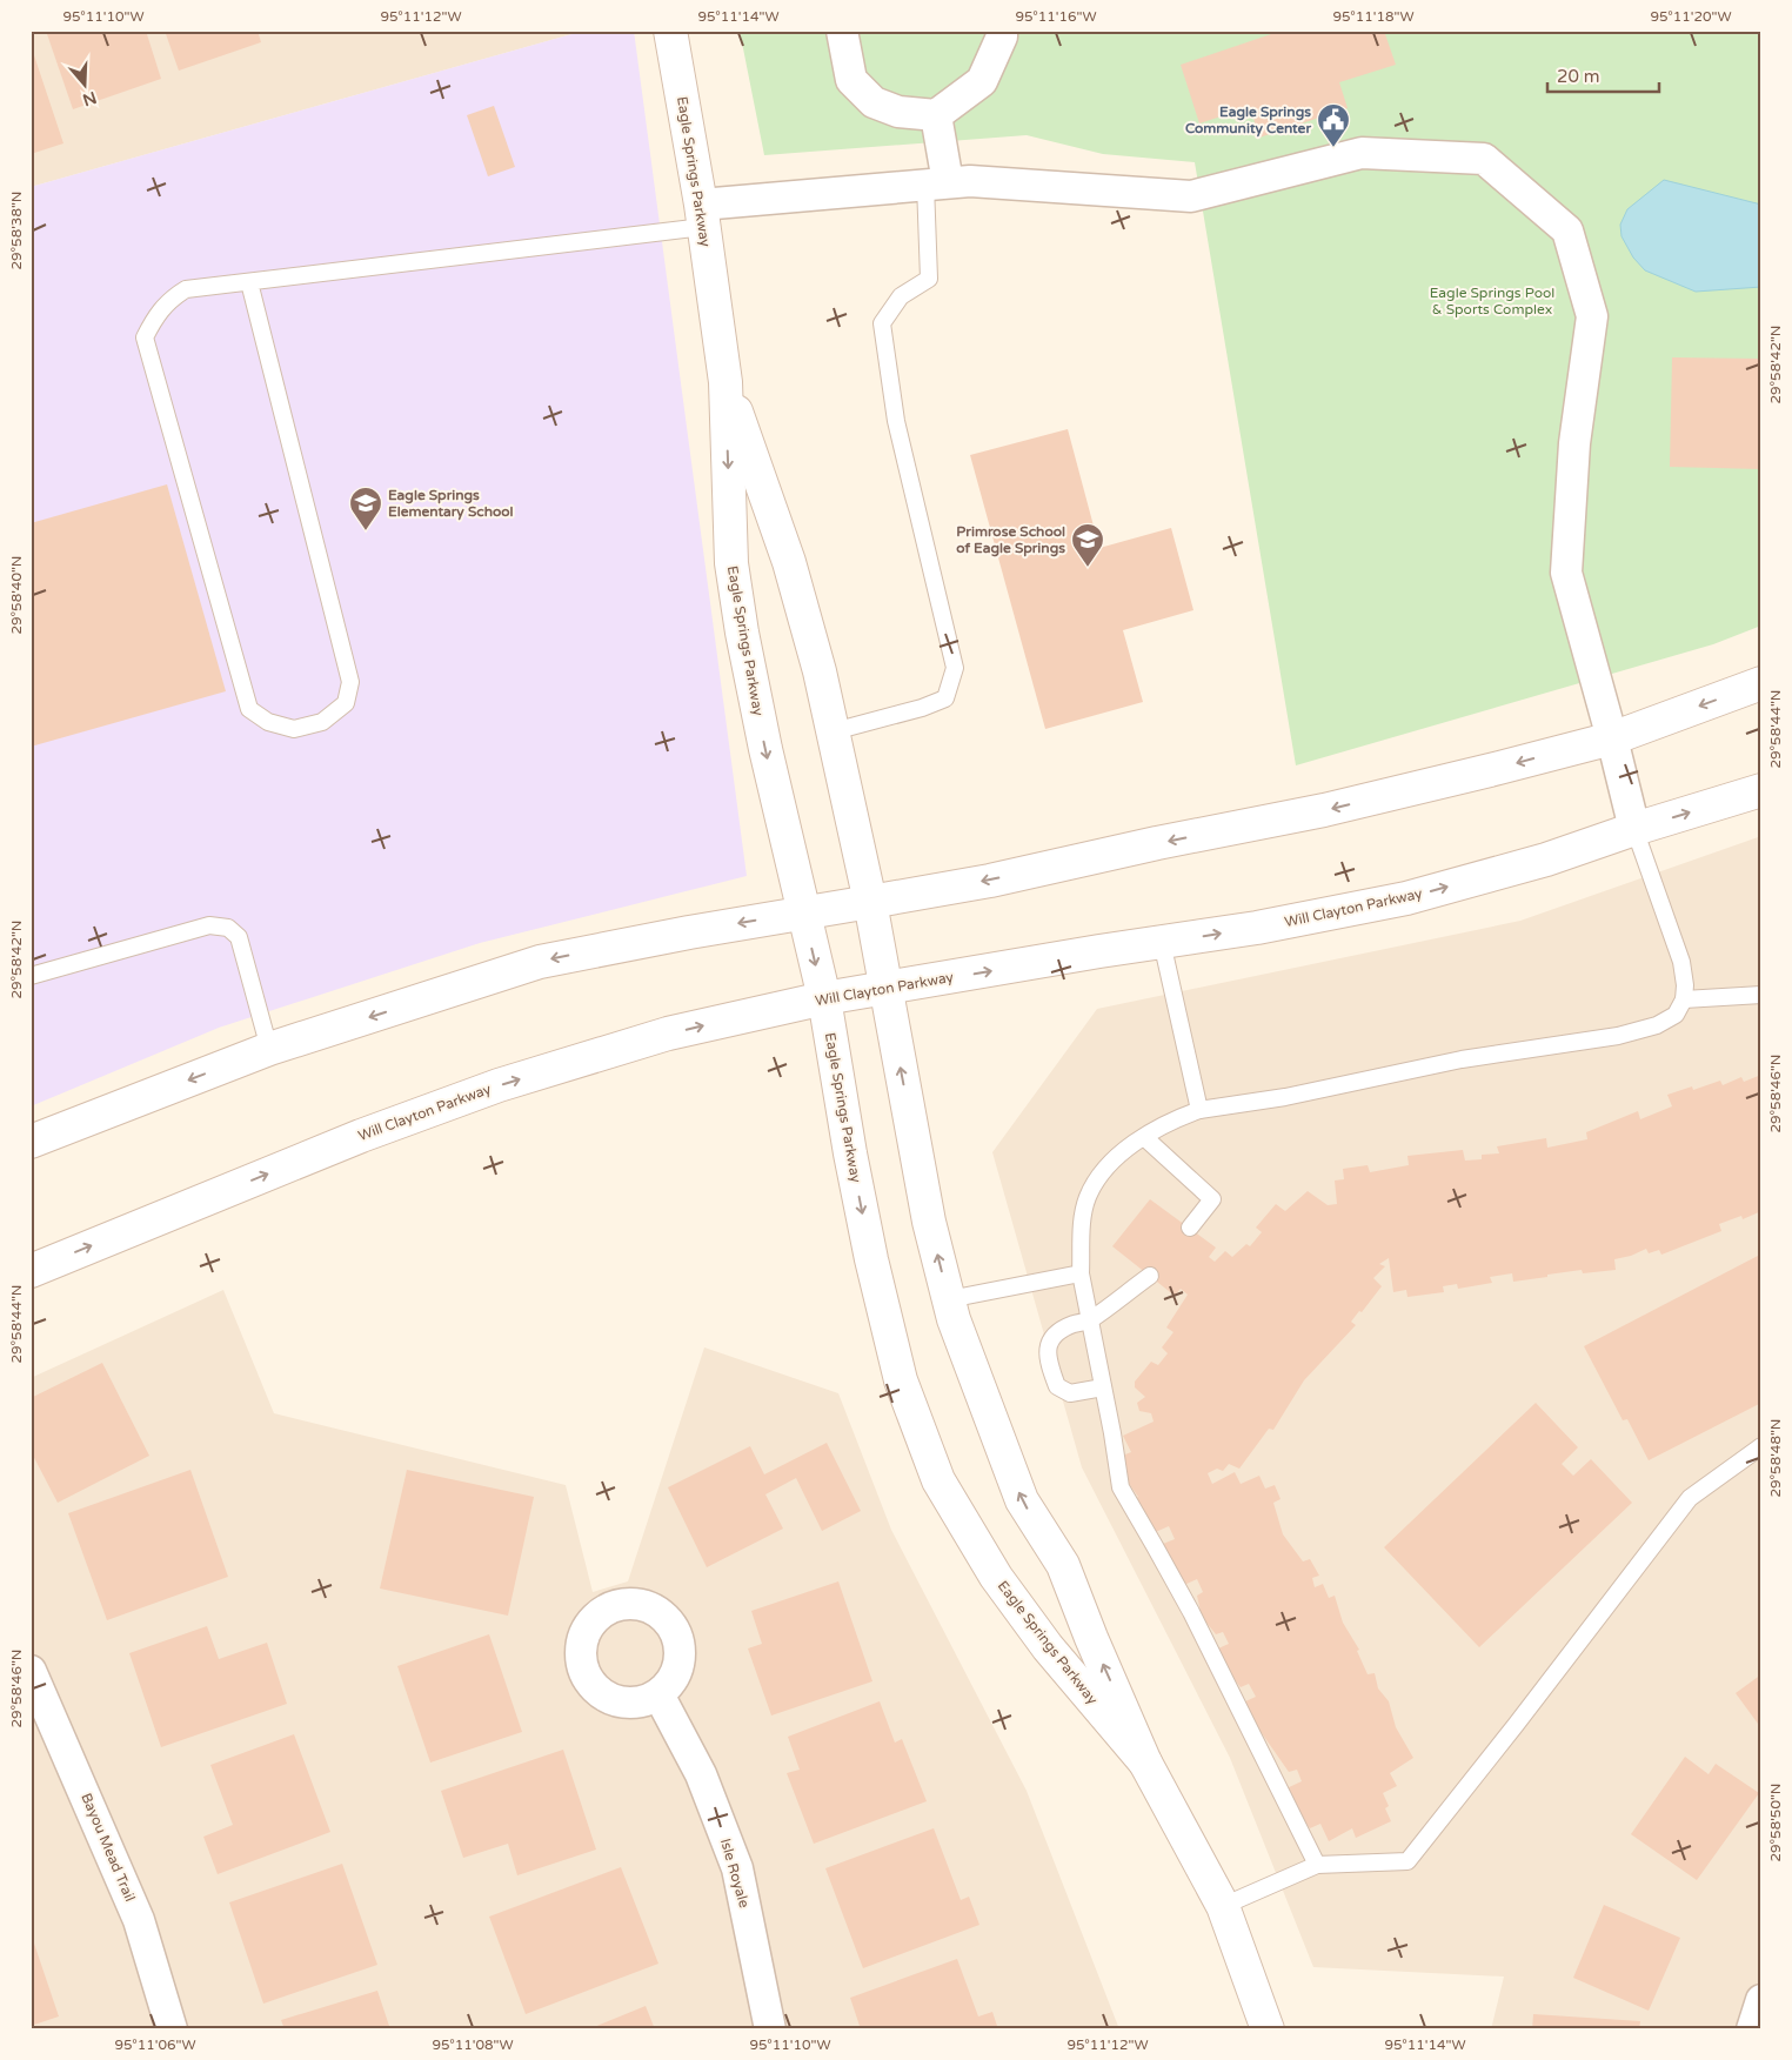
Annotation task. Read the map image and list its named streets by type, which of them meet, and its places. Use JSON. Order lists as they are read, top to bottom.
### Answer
{
  "streets": {
    "main road": ["Eagle Springs Parkway", "Will Clayton Parkway"],
    "street": ["Bayou Mead Trail", "Isle Royale"]
  },
  "crossings": [
    ["Eagle Springs Parkway", "Will Clayton Parkway"]
  ],
  "parks": ["Eagle Springs Pool & Sports Complex"],
  "places": {
    "public building": ["Eagle Springs Community Center"],
    "school or university": ["Eagle Springs Elementary School", "Primrose School of Eagle Springs"]
  },
  "scale_bar": "20 m",
  "north": "bottom",
  "coordinates": [
    "95°11'10\"W",
    "95°11'12\"W",
    "95°11'14\"W",
    "95°11'16\"W",
    "95°11'18\"W",
    "95°11'20\"W",
    "29°58'38\"N",
    "29°58'42\"N",
    "29°58'40\"N",
    "29°58'44\"N",
    "29°58'46\"N",
    "29°58'48\"N",
    "29°58'50\"N",
    "95°11'06\"W",
    "95°11'08\"W"
  ]
}
